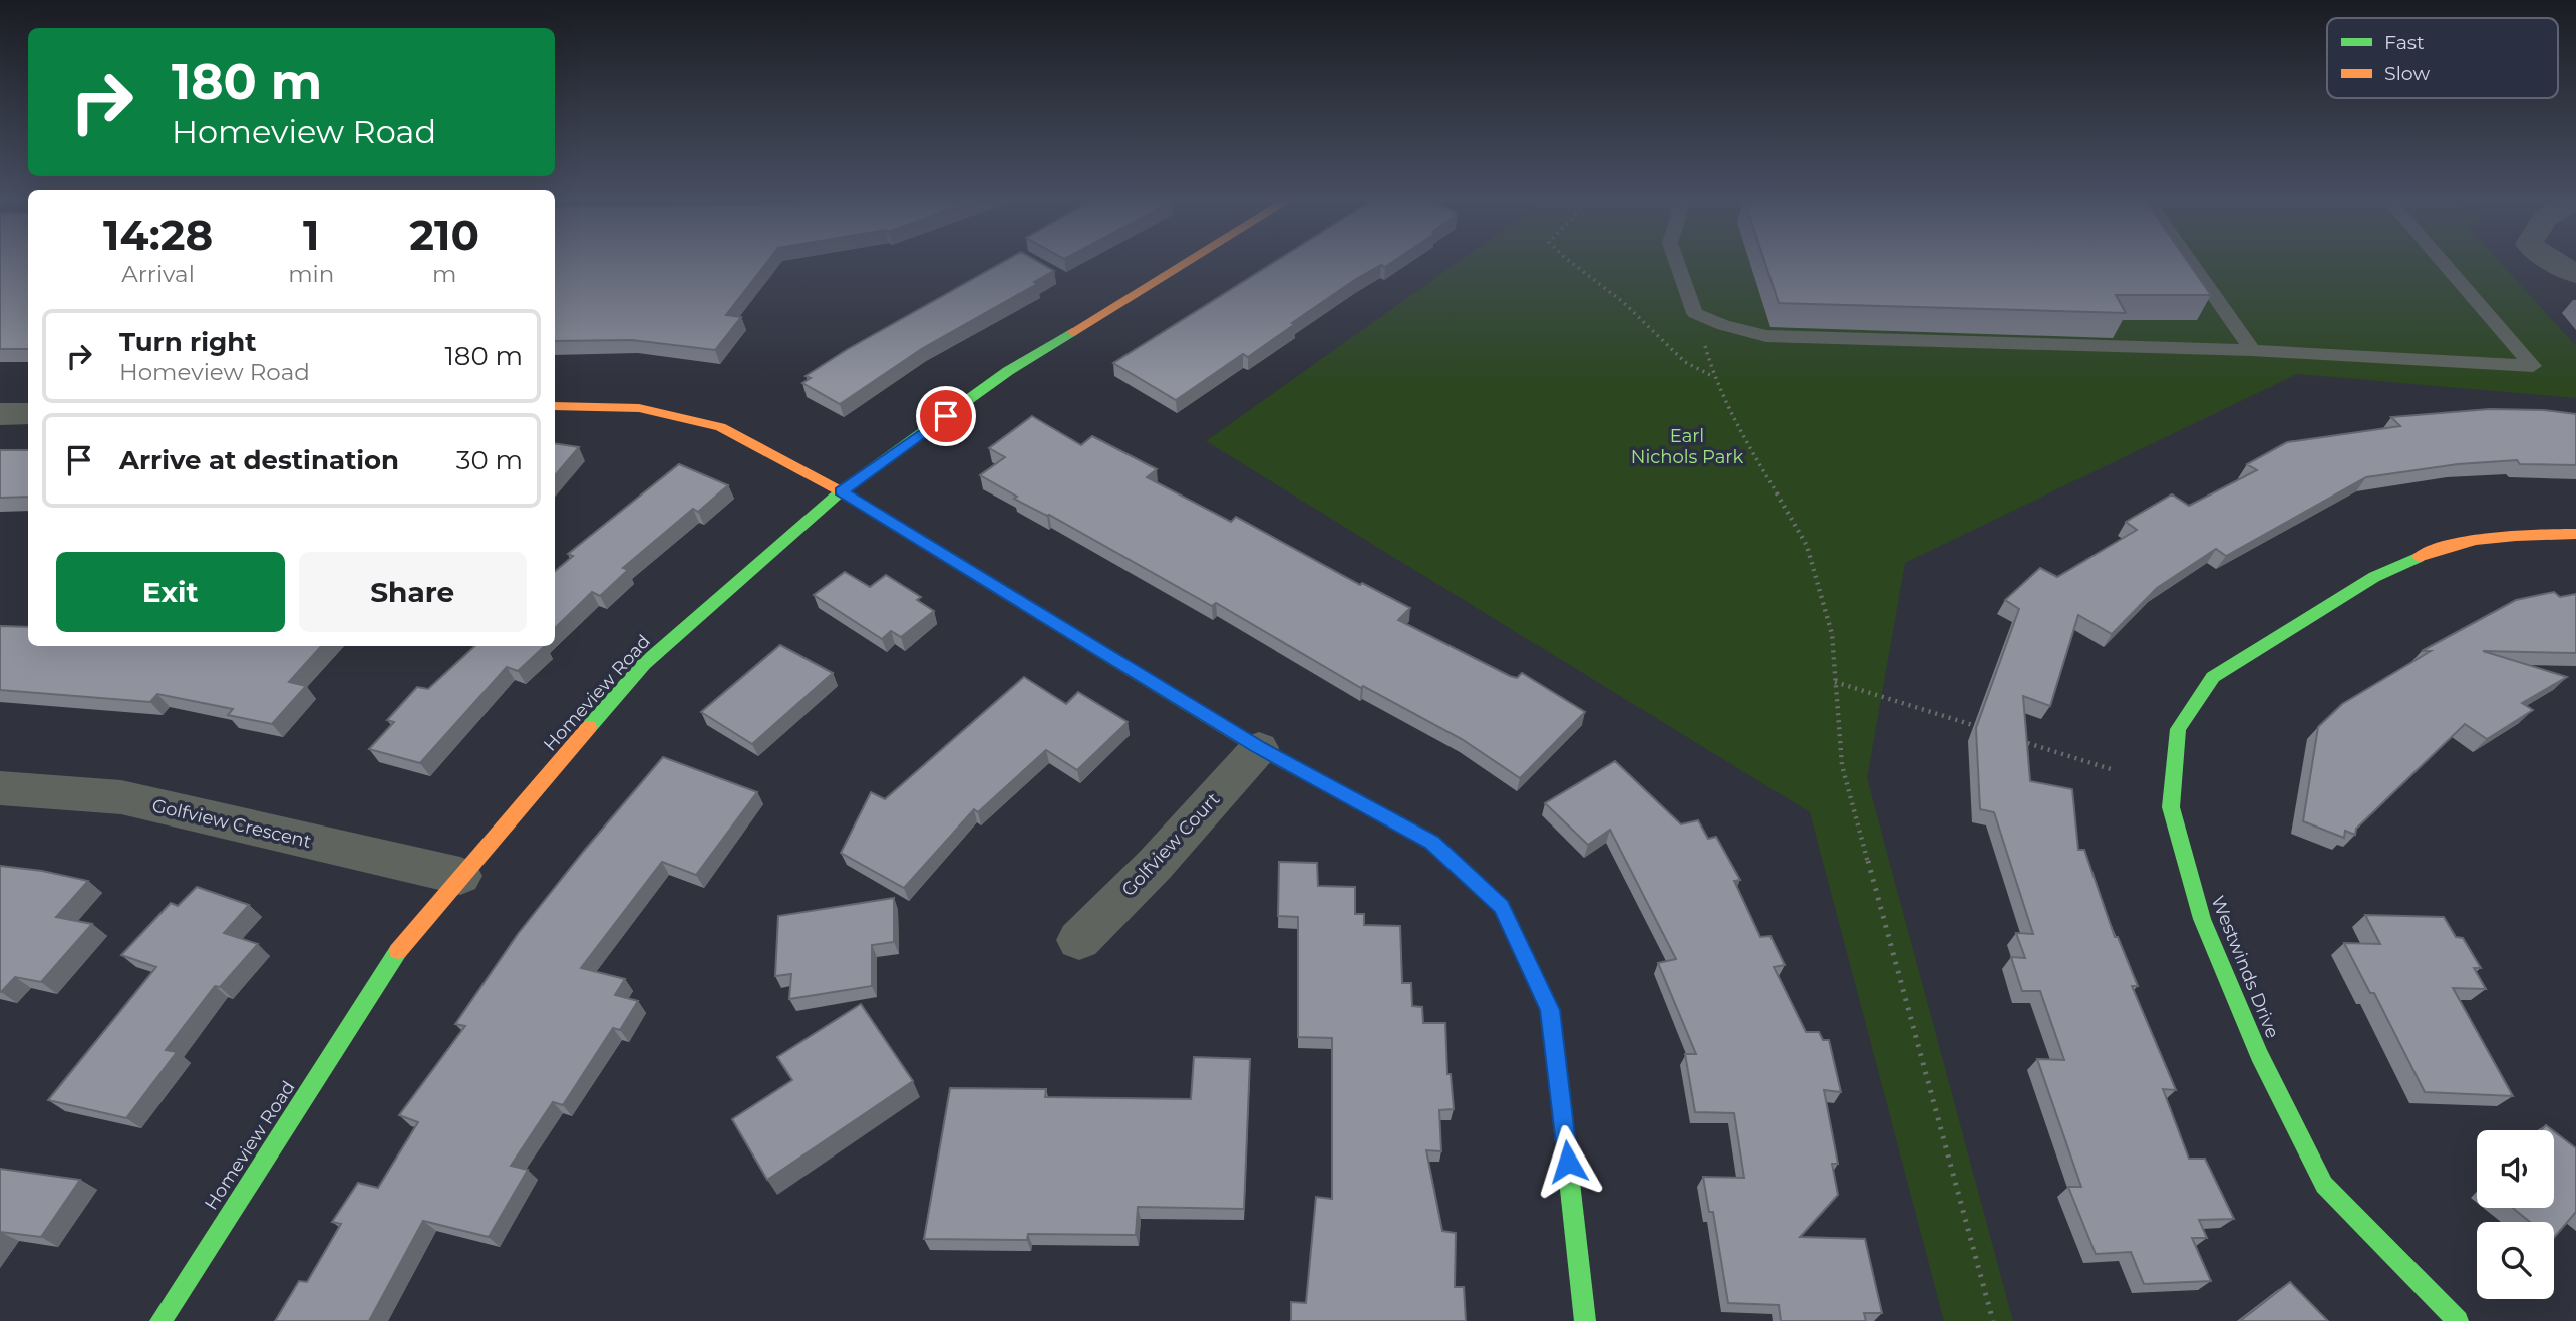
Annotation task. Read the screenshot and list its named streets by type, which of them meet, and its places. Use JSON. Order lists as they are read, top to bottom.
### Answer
{
  "streets": {
    "street": [
      "Homeview Road",
      "Golfview Crescent",
      "Golfview Court",
      "Westwinds Drive"
    ]
  },
  "crossings": [
    ["Homeview Road", "Golfview Crescent"]
  ],
  "parks": ["Earl Nichols Park"],
  "legend": ["Fast", "Slow"],
  "page": {
    "turn": ["180 m", "Homeview Road"],
    "eta": [
      "14:28",
      "Arrival",
      "1",
      "min",
      "210",
      "m"
    ],
    "list": [
      {
        "name": "Turn right",
        "note": "Homeview Road",
        "value": "180 m"
      },
      {
        "name": "Arrive at destination",
        "value": "30 m"
      }
    ],
    "buttons": ["Exit", "Share"]
  }
}
